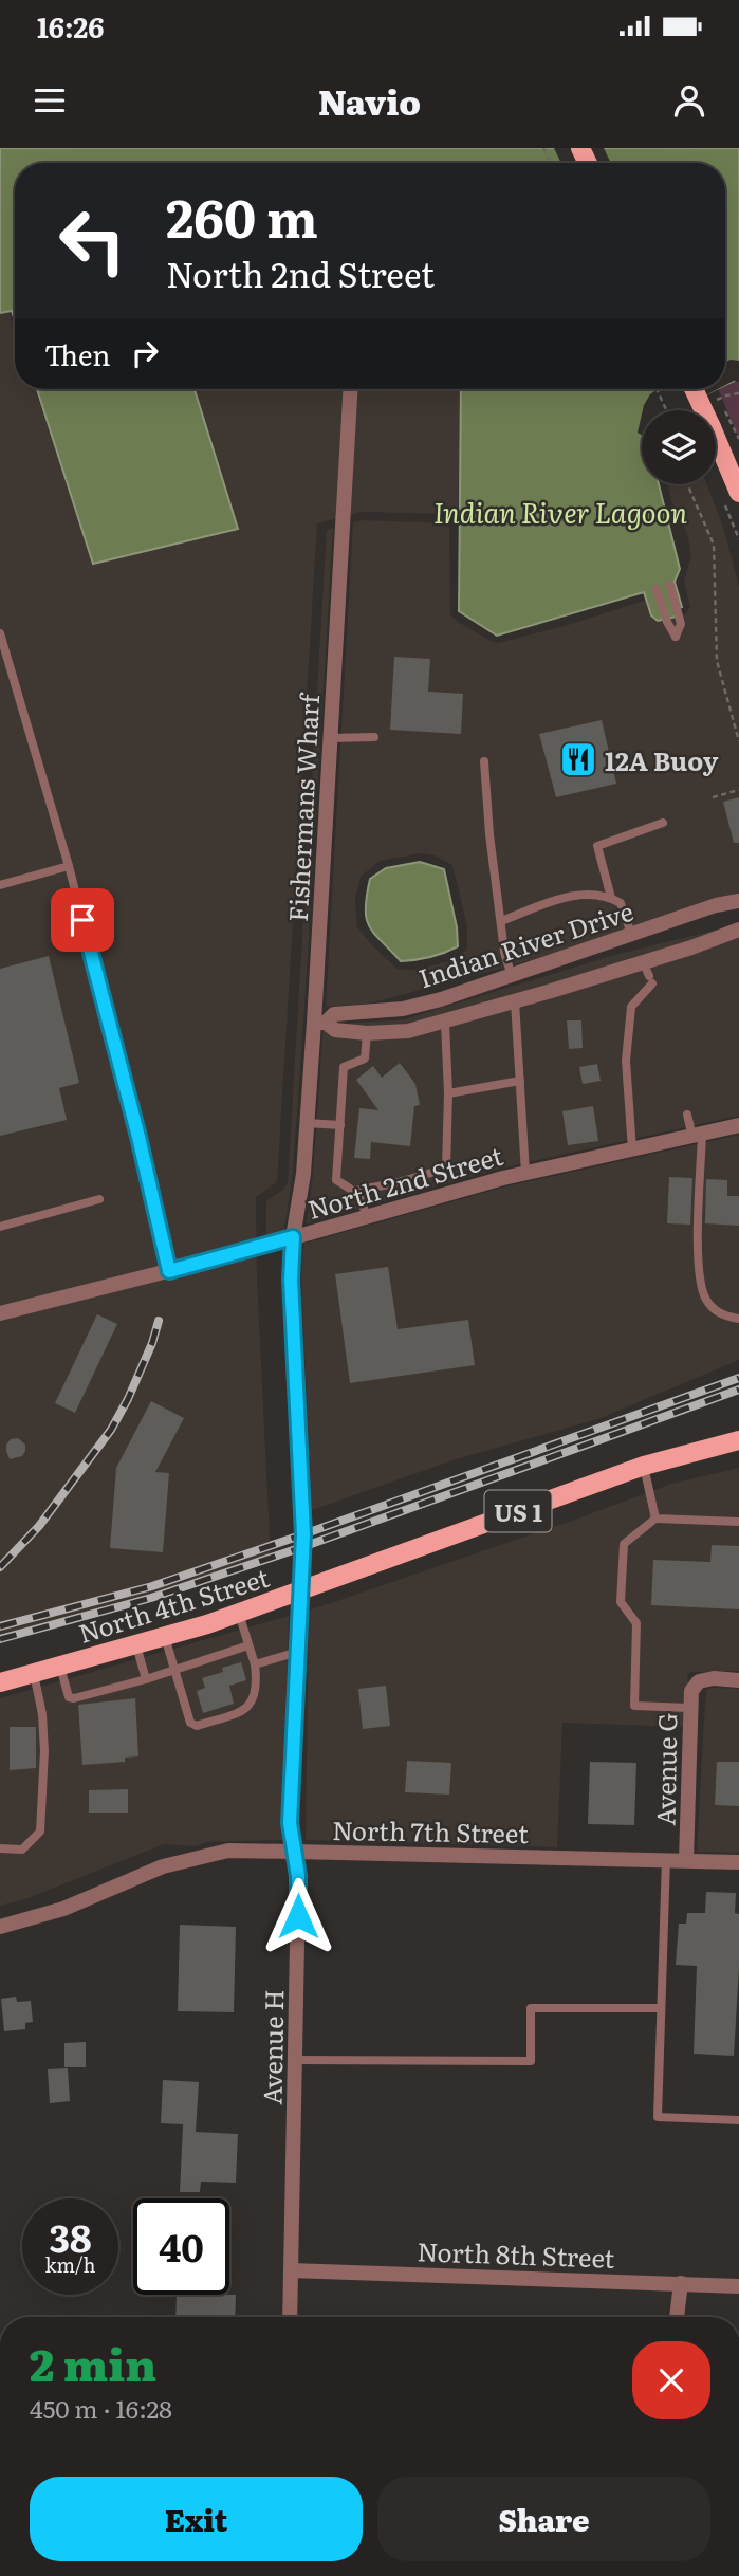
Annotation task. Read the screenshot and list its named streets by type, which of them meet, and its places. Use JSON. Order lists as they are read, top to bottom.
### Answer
{
  "streets": {
    "main road": ["US 1", "North 4th Street"],
    "street": [
      "Fishermans Wharf",
      "Indian River Drive",
      "North 2nd Street",
      "Avenue G",
      "North 7th Street",
      "Avenue H",
      "North 8th Street"
    ]
  },
  "crossings": [
    ["Fishermans Wharf", "Indian River Drive"],
    ["Fishermans Wharf", "North 2nd Street"],
    ["Fishermans Wharf", "Avenue H"],
    ["North 2nd Street", "Avenue H"],
    ["North 4th Street", "Avenue H"],
    ["Avenue G", "North 7th Street"],
    ["North 7th Street", "Avenue H"],
    ["Avenue H", "North 8th Street"]
  ],
  "water": ["Indian River Lagoon"],
  "places": {
    "restaurant": ["12A Buoy"]
  },
  "page": {
    "status": "16:26",
    "header": "Navio",
    "turn": ["260 m", "North 2nd Street"],
    "then": "Then",
    "speed": "38 km/h",
    "limit": "40",
    "heading": ["2 min", "450 m · 16:28"],
    "buttons": ["Exit", "Share"]
  }
}
